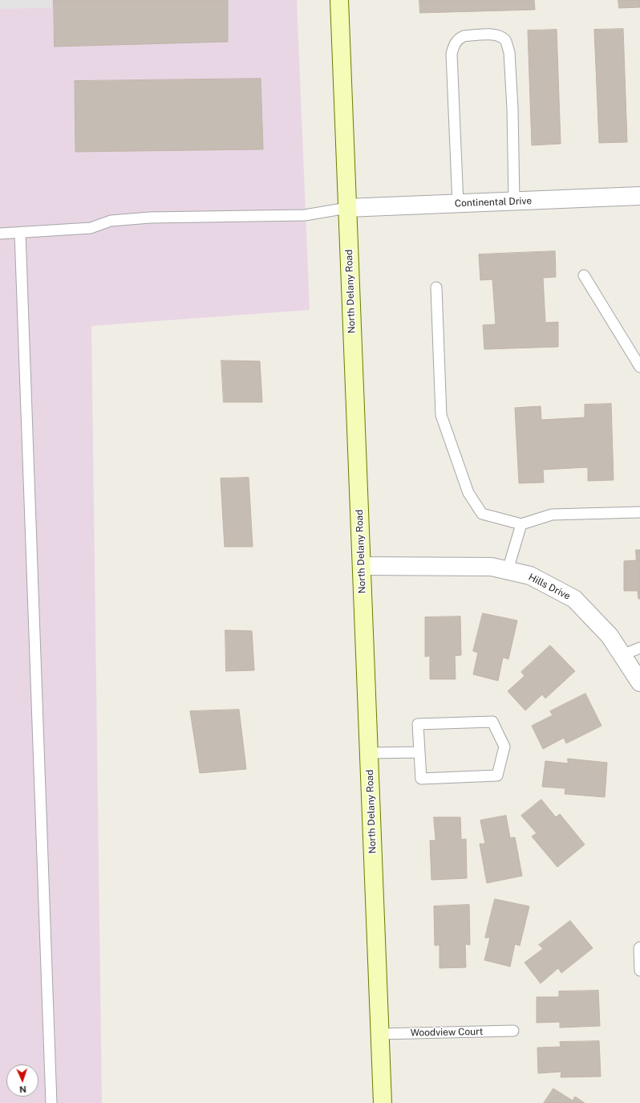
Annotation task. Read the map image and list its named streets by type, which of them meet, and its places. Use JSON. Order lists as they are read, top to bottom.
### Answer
{
  "streets": {
    "street": ["Continental Drive", "North Delany Road", "Hills Drive"],
    "lane": ["Woodview Court"]
  },
  "crossings": [
    ["Continental Drive", "North Delany Road"],
    ["North Delany Road", "Hills Drive"],
    ["North Delany Road", "Woodview Court"]
  ],
  "north": "bottom"
}
